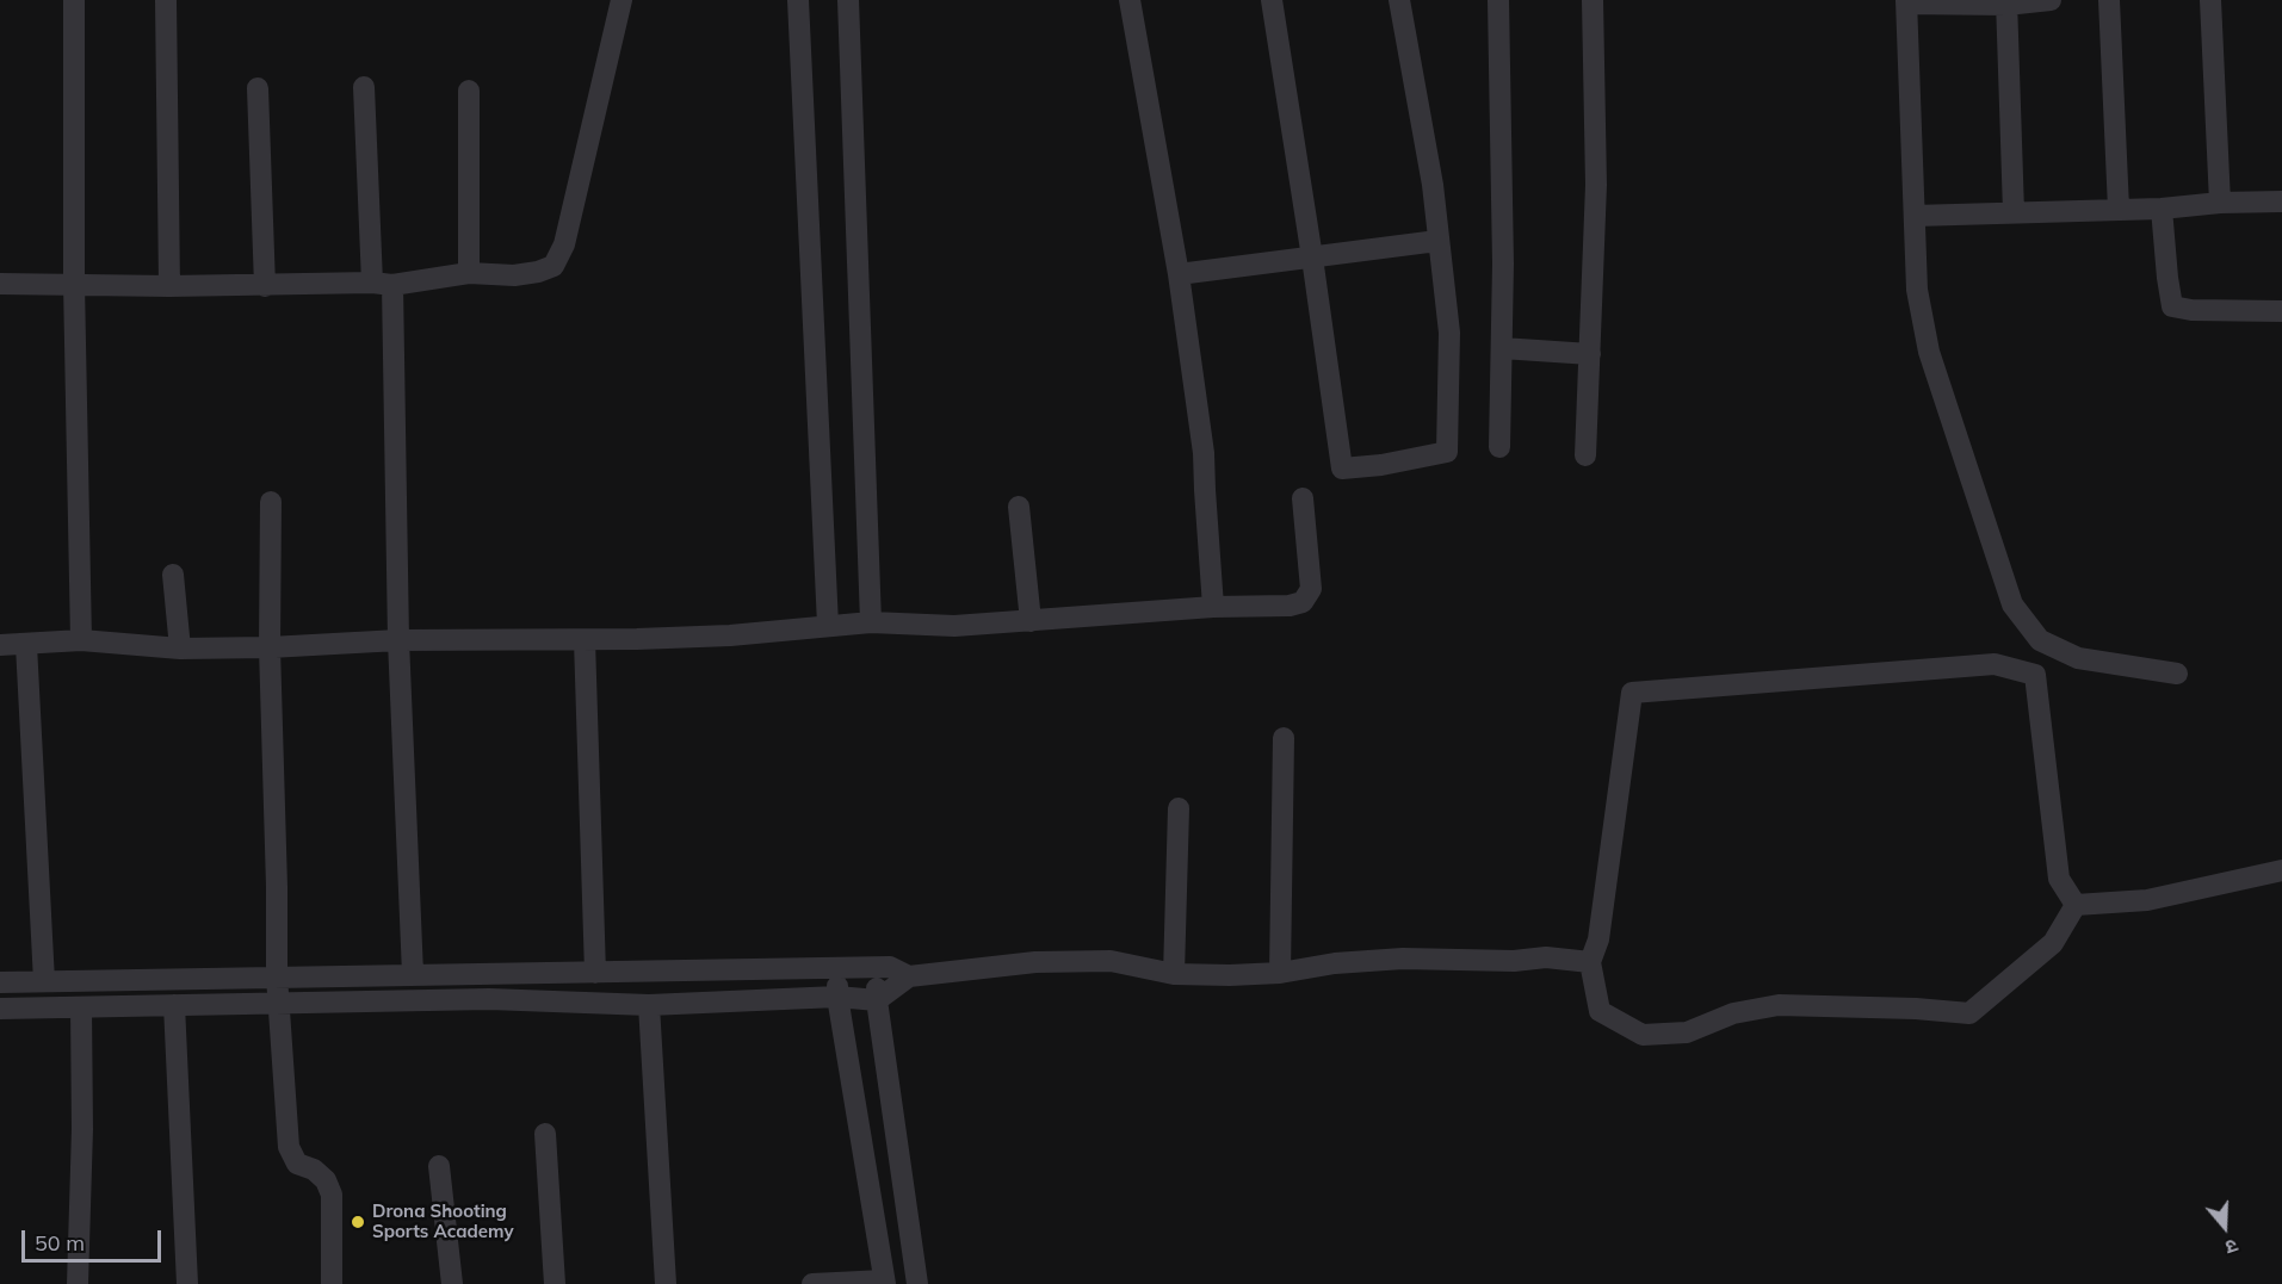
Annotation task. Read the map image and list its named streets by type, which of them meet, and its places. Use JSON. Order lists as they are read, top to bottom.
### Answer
{
  "places": ["Drona Shooting Sports Academy"],
  "scale_bar": "50 m",
  "north": "bottom"
}
